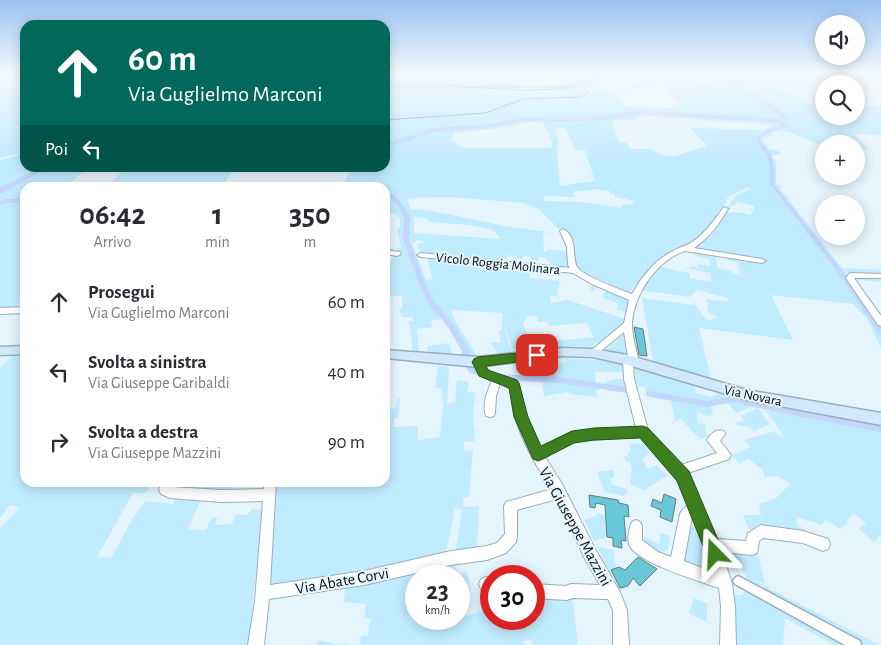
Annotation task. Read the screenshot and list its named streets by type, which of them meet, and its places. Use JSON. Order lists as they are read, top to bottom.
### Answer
{
  "streets": {
    "main road": ["Via Novara"],
    "street": ["Vicolo Roggia Molinara", "Via Giuseppe Mazzini", "Via Abate Corvi"]
  },
  "crossings": [
    ["Via Novara", "Via Giuseppe Mazzini"],
    ["Via Giuseppe Mazzini", "Via Abate Corvi"]
  ],
  "page": {
    "map_buttons": ["+", "−"],
    "turn": ["60 m", "Via Guglielmo Marconi"],
    "then": "Poi",
    "eta": [
      "06:42",
      "Arrivo",
      "1",
      "min",
      "350",
      "m"
    ],
    "list": [
      {
        "name": "Prosegui",
        "note": "Via Guglielmo Marconi",
        "value": "60 m"
      },
      {
        "name": "Svolta a sinistra",
        "note": "Via Giuseppe Garibaldi",
        "value": "40 m"
      },
      {
        "name": "Svolta a destra",
        "note": "Via Giuseppe Mazzini",
        "value": "90 m"
      }
    ],
    "speed": "23 km/h",
    "limit": "30"
  }
}
